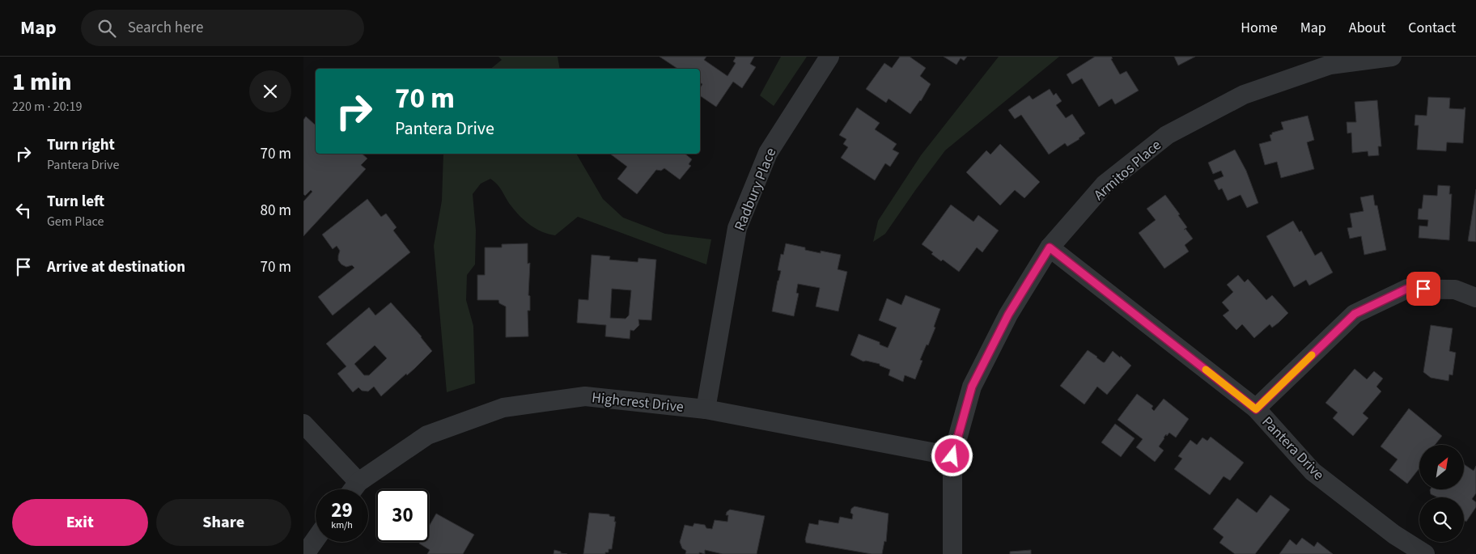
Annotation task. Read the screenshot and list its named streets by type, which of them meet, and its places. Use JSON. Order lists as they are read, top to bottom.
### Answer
{
  "streets": {
    "street": [
      "Armitos Place",
      "Radbury Place",
      "Highcrest Drive",
      "Pantera Drive"
    ]
  },
  "crossings": [
    ["Armitos Place", "Highcrest Drive"],
    ["Armitos Place", "Pantera Drive"],
    ["Radbury Place", "Highcrest Drive"]
  ],
  "north": "top right",
  "page": {
    "header": "Map",
    "search": "Search here",
    "nav": [
      "Home",
      "Map",
      "About",
      "Contact"
    ],
    "heading": ["1 min", "220 m · 20:19"],
    "turn": ["70 m", "Pantera Drive"],
    "list": [
      {
        "name": "Turn right",
        "note": "Pantera Drive",
        "value": "70 m"
      },
      {
        "name": "Turn left",
        "note": "Gem Place",
        "value": "80 m"
      },
      {
        "name": "Arrive at destination",
        "value": "70 m"
      }
    ],
    "speed": "29 km/h",
    "limit": "30",
    "buttons": ["Exit", "Share"]
  }
}
